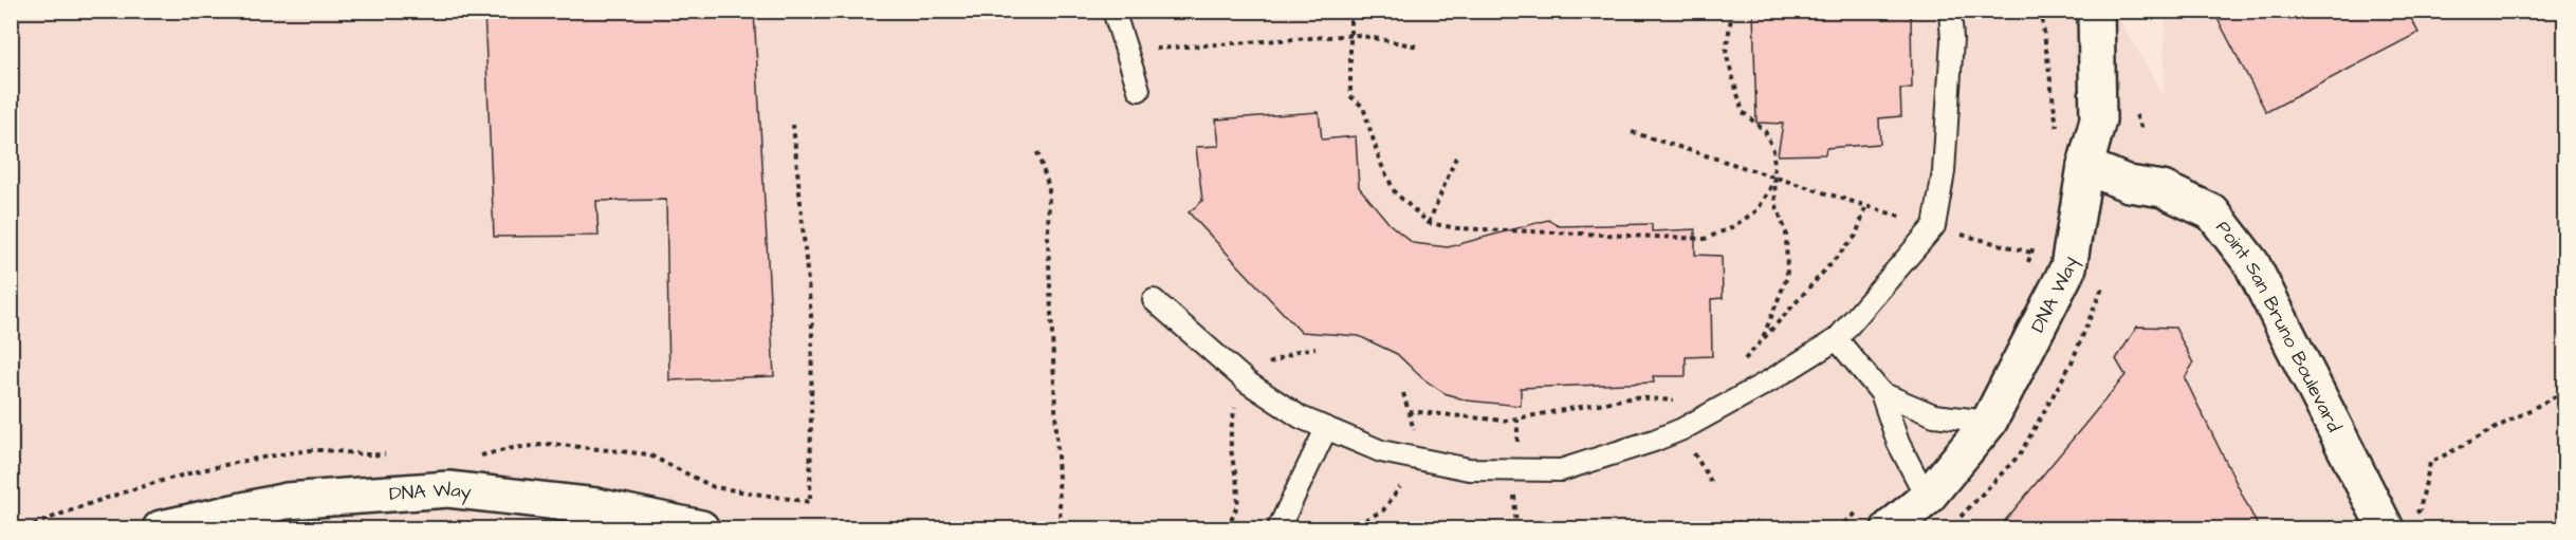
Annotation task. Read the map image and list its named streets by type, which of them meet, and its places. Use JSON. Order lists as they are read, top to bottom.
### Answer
{
  "streets": {
    "main road": ["DNA Way", "Point San Bruno Boulevard"]
  },
  "crossings": [
    ["DNA Way", "Point San Bruno Boulevard"]
  ]
}
